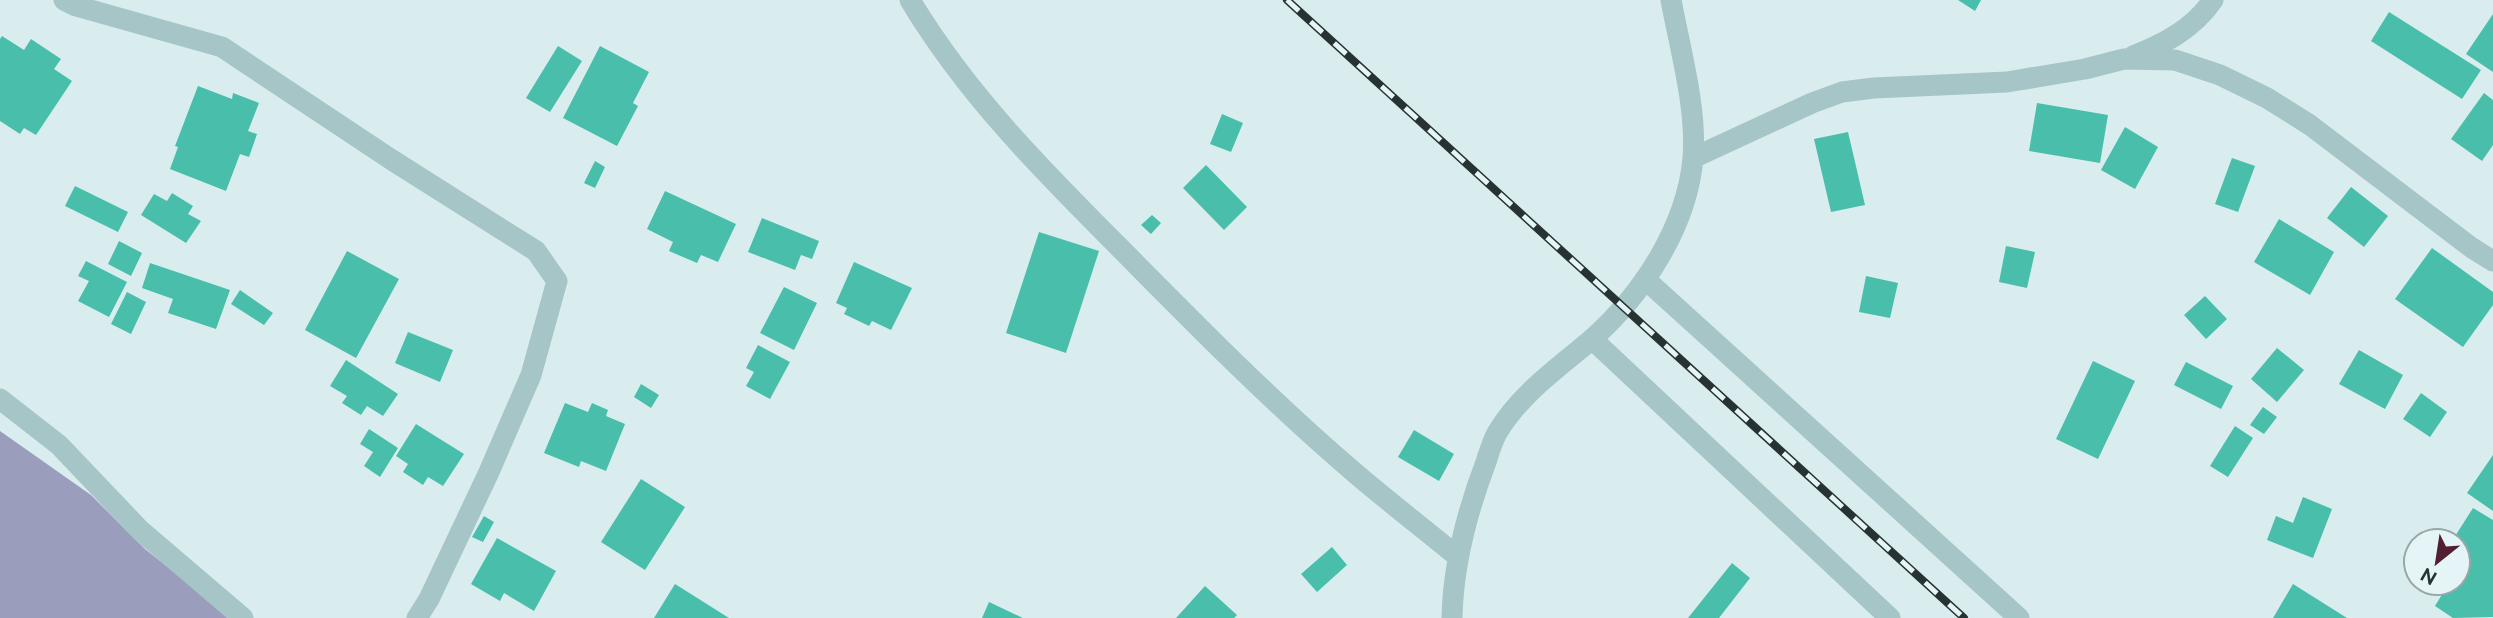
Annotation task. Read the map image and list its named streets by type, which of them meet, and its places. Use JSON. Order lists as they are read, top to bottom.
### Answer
{
  "north": "bottom left"
}
